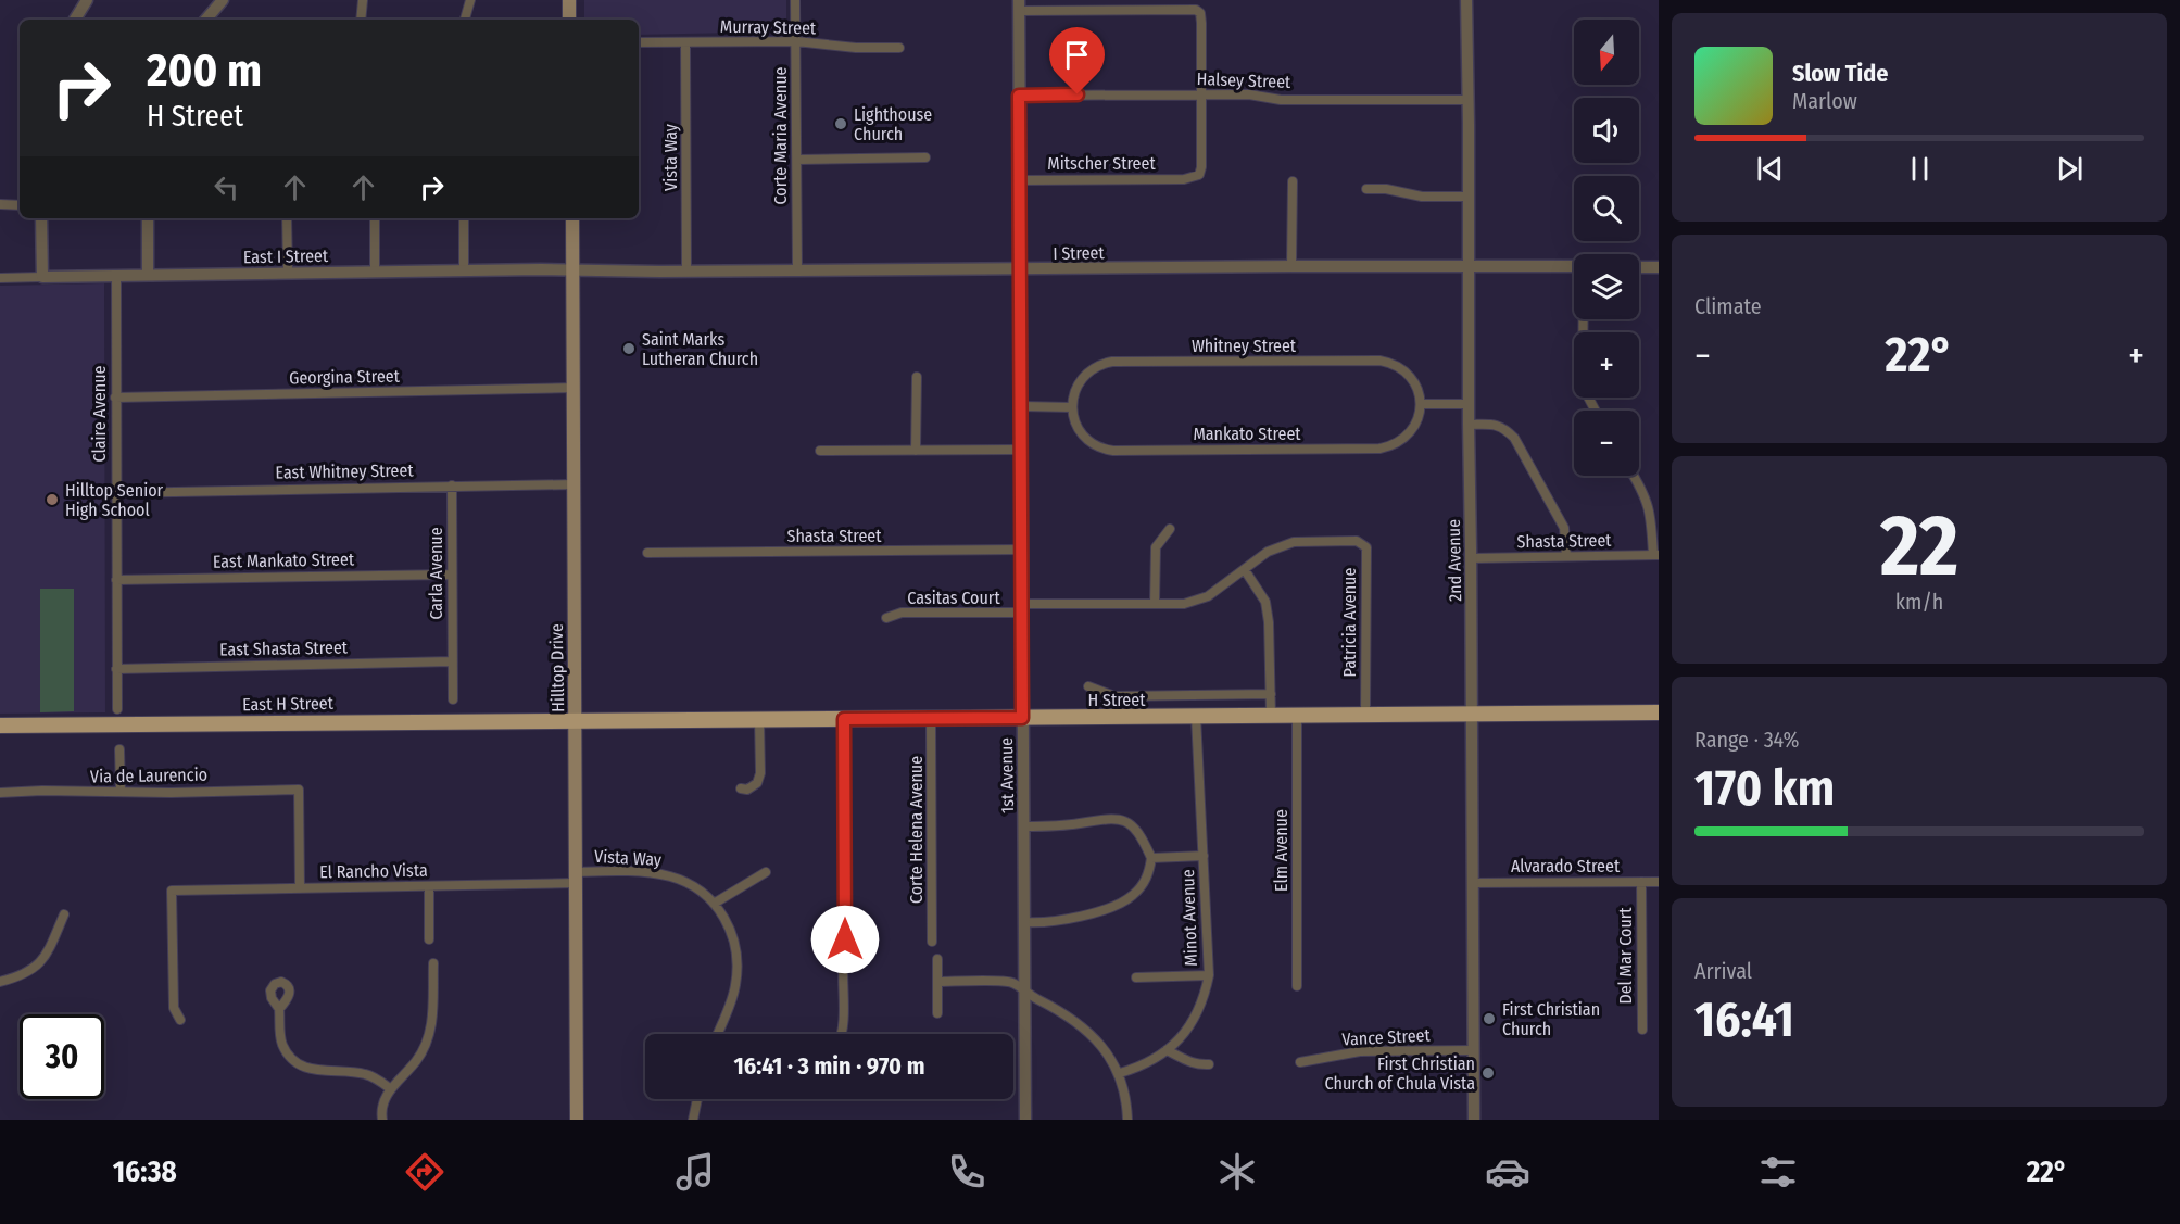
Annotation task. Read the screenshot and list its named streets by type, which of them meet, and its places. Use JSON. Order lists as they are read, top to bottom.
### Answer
{
  "streets": {
    "main road": ["Hilltop Drive", "H Street", "East H Street"],
    "street": [
      "Murray Street",
      "Halsey Street",
      "Corte Maria Avenue",
      "Vista Way",
      "Mitscher Street",
      "I Street",
      "East I Street",
      "Whitney Street",
      "Georgina Street",
      "Claire Avenue",
      "Mankato Street",
      "East Whitney Street",
      "Shasta Street",
      "East Mankato Street",
      "2nd Avenue",
      "Carla Avenue",
      "Casitas Court",
      "Patricia Avenue",
      "East Shasta Street",
      "Via de Laurencio",
      "1st Avenue",
      "Corte Helena Avenue",
      "Elm Avenue",
      "Alvarado Street",
      "El Rancho Vista",
      "Minot Avenue",
      "Del Mar Court",
      "Vance Street"
    ]
  },
  "crossings": [
    ["Murray Street", "Corte Maria Avenue"],
    ["Murray Street", "Vista Way"],
    ["Halsey Street", "Mitscher Street"],
    ["Halsey Street", "2nd Avenue"],
    ["Halsey Street", "1st Avenue"],
    ["Corte Maria Avenue", "I Street"],
    ["Vista Way", "I Street"],
    ["Vista Way", "Hilltop Drive"],
    ["Vista Way", "El Rancho Vista"],
    ["Mitscher Street", "1st Avenue"],
    ["I Street", "East I Street"],
    ["I Street", "2nd Avenue"],
    ["I Street", "Hilltop Drive"],
    ["I Street", "1st Avenue"],
    ["East I Street", "Claire Avenue"],
    ["East I Street", "Hilltop Drive"],
    ["Whitney Street", "Mankato Street"],
    ["Georgina Street", "Claire Avenue"],
    ["Georgina Street", "Hilltop Drive"],
    ["Claire Avenue", "East Whitney Street"],
    ["Claire Avenue", "East Mankato Street"],
    ["Claire Avenue", "East Shasta Street"],
    ["East Whitney Street", "Carla Avenue"],
    ["East Whitney Street", "Hilltop Drive"],
    ["Shasta Street", "2nd Avenue"],
    ["Shasta Street", "1st Avenue"],
    ["East Mankato Street", "Carla Avenue"],
    ["2nd Avenue", "H Street"],
    ["2nd Avenue", "Alvarado Street"],
    ["2nd Avenue", "Vance Street"],
    ["Carla Avenue", "East Shasta Street"],
    ["Casitas Court", "1st Avenue"],
    ["Patricia Avenue", "H Street"],
    ["Hilltop Drive", "H Street"],
    ["Hilltop Drive", "East H Street"],
    ["Hilltop Drive", "El Rancho Vista"],
    ["H Street", "East H Street"],
    ["H Street", "1st Avenue"],
    ["H Street", "Corte Helena Avenue"],
    ["H Street", "Elm Avenue"],
    ["H Street", "Minot Avenue"],
    ["Via de Laurencio", "El Rancho Vista"],
    ["Alvarado Street", "Del Mar Court"]
  ],
  "places": [
    "Lighthouse Church",
    "Saint Marks Lutheran Church",
    "Hilltop Senior High School",
    "First Christian Church",
    "First Christian Church of Chula Vista"
  ],
  "north": "bottom",
  "page": {
    "map_buttons": ["+", "−"],
    "turn": ["200 m", "H Street"],
    "song": ["Slow Tide", "Marlow"],
    "tile": [
      "Climate",
      ["22", "km/h"],
      ["Range · 34%", "170 km"],
      ["Arrival", "16:41"]
    ],
    "heat": ["−", "22°", "+"],
    "limit": "30",
    "trip": "16:41 · 3 min · 970 m",
    "tabs": ["16:38", "22°"]
  }
}
